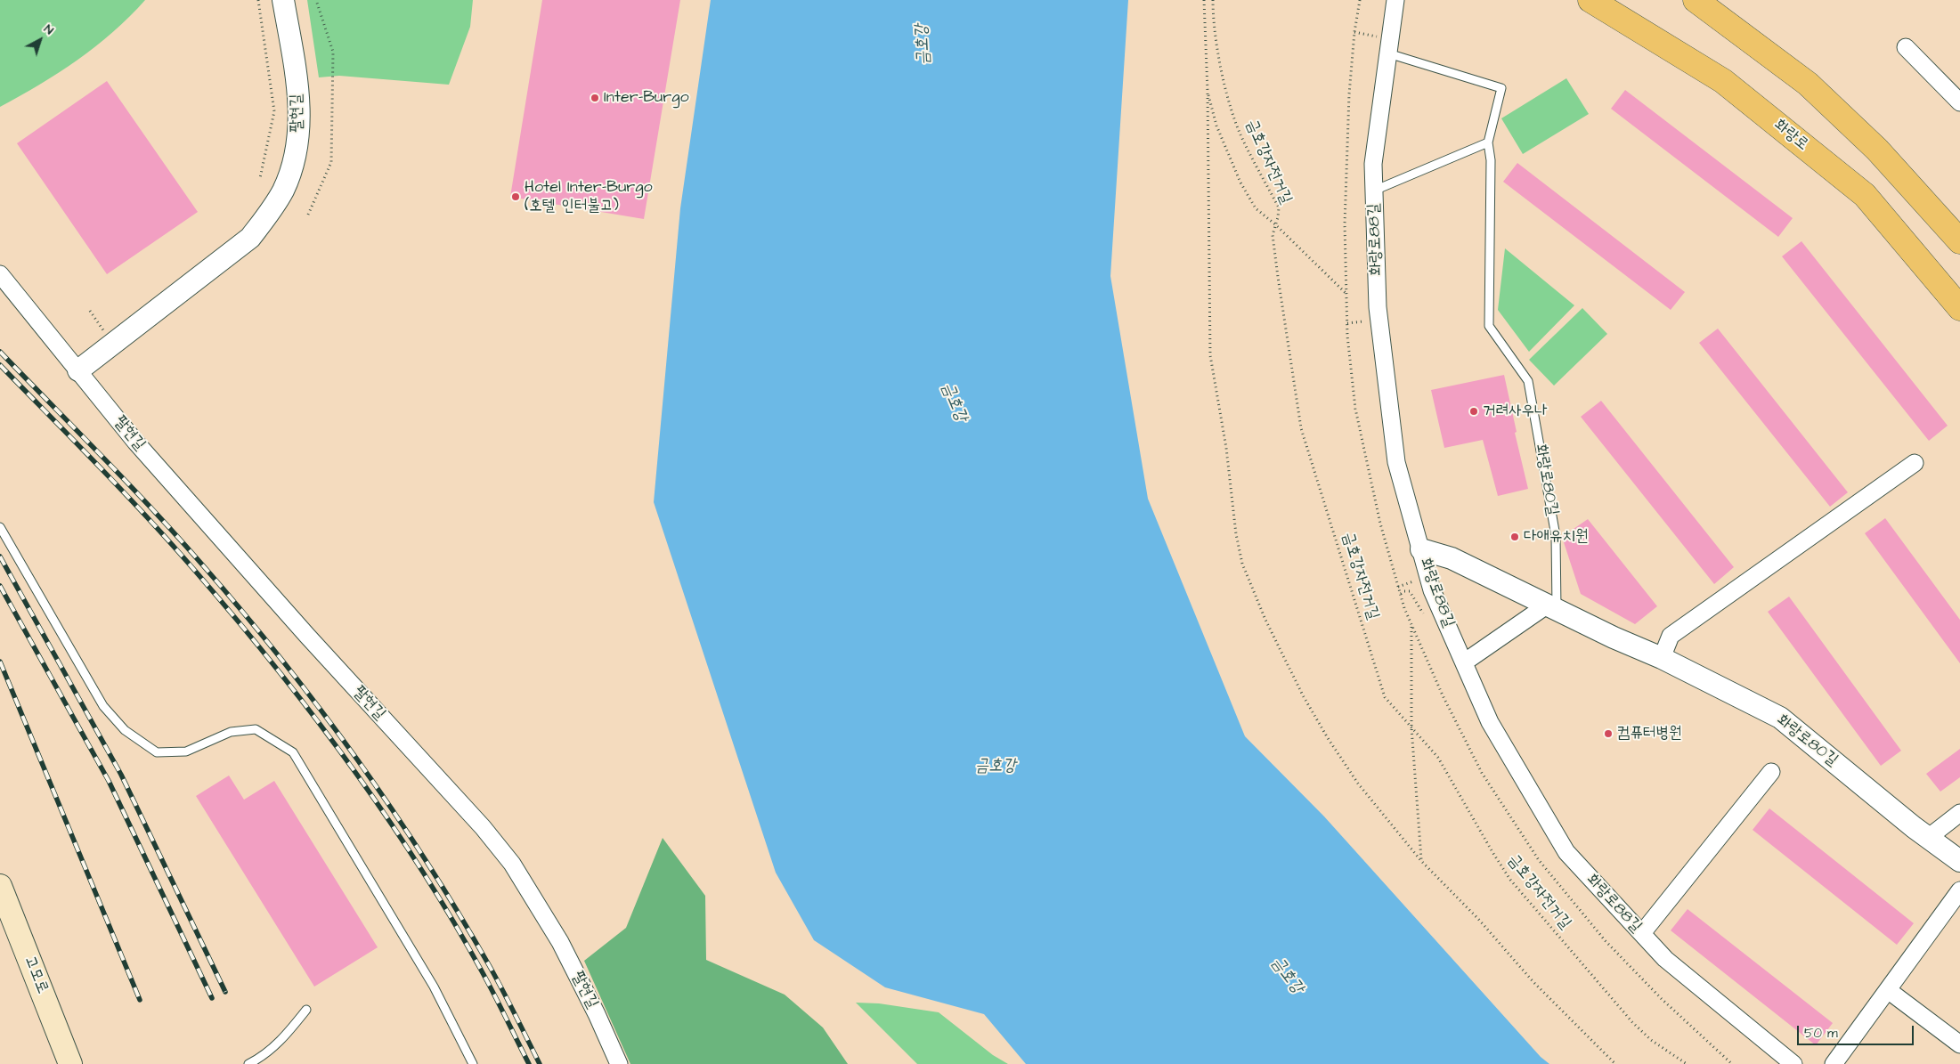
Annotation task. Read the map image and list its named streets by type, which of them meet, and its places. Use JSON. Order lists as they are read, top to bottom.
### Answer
{
  "streets": {
    "main road": ["화랑로", "고모로"],
    "street": ["팔현길", "화랑로88길", "화랑로80길"],
    "path": ["금호강자전거길"]
  },
  "water": ["금호강"],
  "places": [
    "Inter-Burgo",
    "Hotel Inter-Burgo (호텔 인터불고)",
    "거려사우나",
    "다애유치원",
    "컴퓨터병원"
  ],
  "scale_bar": "50 m",
  "north": "top right"
}
